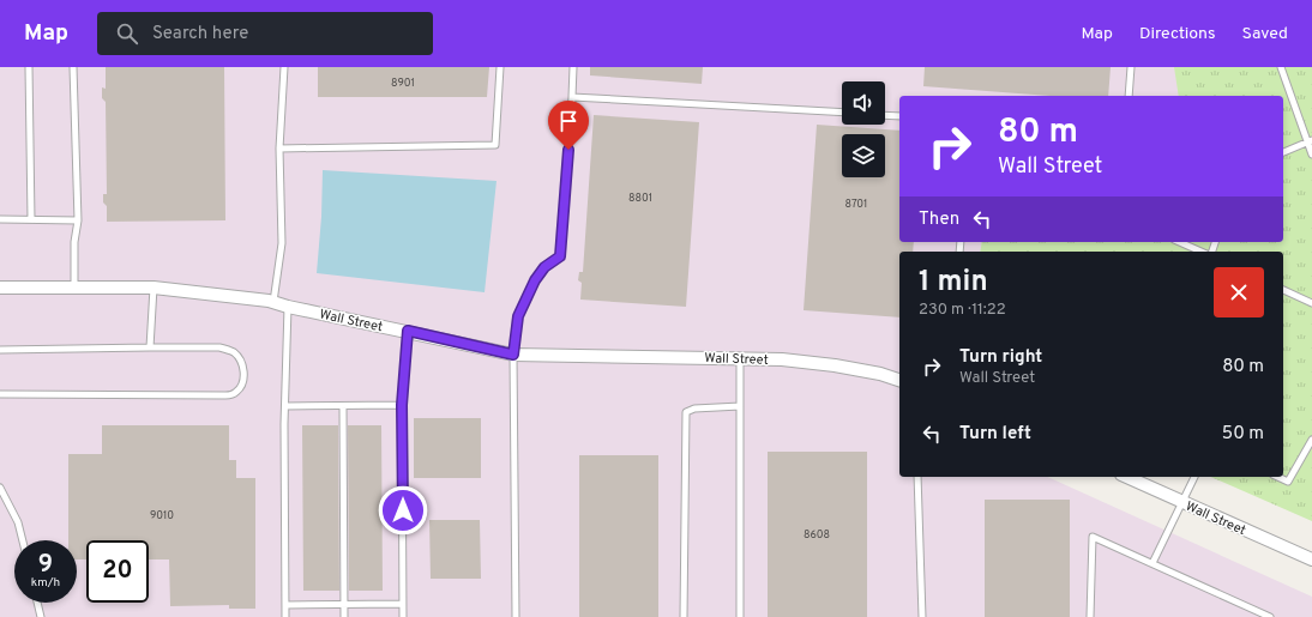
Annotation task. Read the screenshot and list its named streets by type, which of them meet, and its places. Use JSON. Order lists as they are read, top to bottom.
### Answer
{
  "streets": {
    "street": ["Wall Street"]
  },
  "house_numbers": [
    "8901",
    "8801",
    "8701",
    "9010",
    "8608"
  ],
  "page": {
    "header": "Map",
    "search": "Search here",
    "nav": ["Map", "Directions", "Saved"],
    "turn": ["80 m", "Wall Street"],
    "then": "Then",
    "heading": ["1 min", "230 m · 11:22"],
    "list": [
      {
        "name": "Turn right",
        "note": "Wall Street",
        "value": "80 m"
      },
      {
        "name": "Turn left",
        "value": "50 m"
      }
    ],
    "speed": "9 km/h",
    "limit": "20"
  }
}
